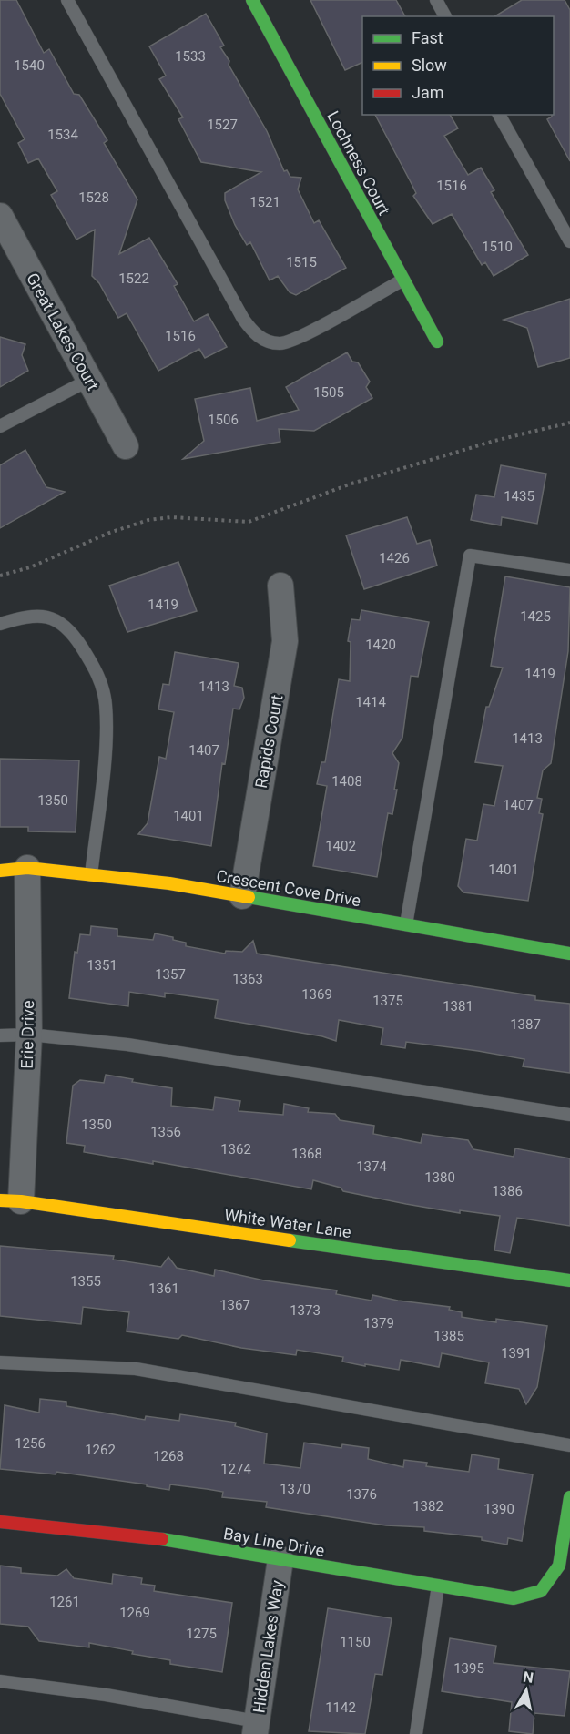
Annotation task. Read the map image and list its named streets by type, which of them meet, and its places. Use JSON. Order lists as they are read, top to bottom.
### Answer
{
  "streets": {
    "street": [
      "Lochness Court",
      "Great Lakes Court",
      "Rapids Court",
      "Crescent Cove Drive",
      "Erie Drive",
      "White Water Lane",
      "Bay Line Drive",
      "Hidden Lakes Way"
    ]
  },
  "crossings": [
    ["Rapids Court", "Crescent Cove Drive"],
    ["Crescent Cove Drive", "Erie Drive"],
    ["Erie Drive", "White Water Lane"],
    ["Bay Line Drive", "Hidden Lakes Way"]
  ],
  "house_numbers": [
    "1533",
    "1540",
    "1527",
    "1534",
    "1516",
    "1528",
    "1521",
    "1510",
    "1515",
    "1522",
    "1516",
    "1505",
    "1506",
    "1435",
    "1426",
    "1419",
    "1425",
    "1420",
    "1419",
    "1413",
    "1414",
    "1413",
    "1407",
    "1408",
    "1350",
    "1407",
    "1401",
    "1402",
    "1401",
    "1351",
    "1357",
    "1363",
    "1369",
    "1375",
    "1381",
    "1387",
    "1350",
    "1356",
    "1362",
    "1368",
    "1374",
    "1380",
    "1386",
    "1355",
    "1361",
    "1367",
    "1373",
    "1379",
    "1385",
    "1391",
    "1256",
    "1262",
    "1268",
    "1274",
    "1370",
    "1376",
    "1382",
    "1390",
    "1261",
    "1269",
    "1275",
    "1150",
    "1395",
    "1142"
  ],
  "legend": ["Fast", "Slow", "Jam"],
  "north": "top"
}
